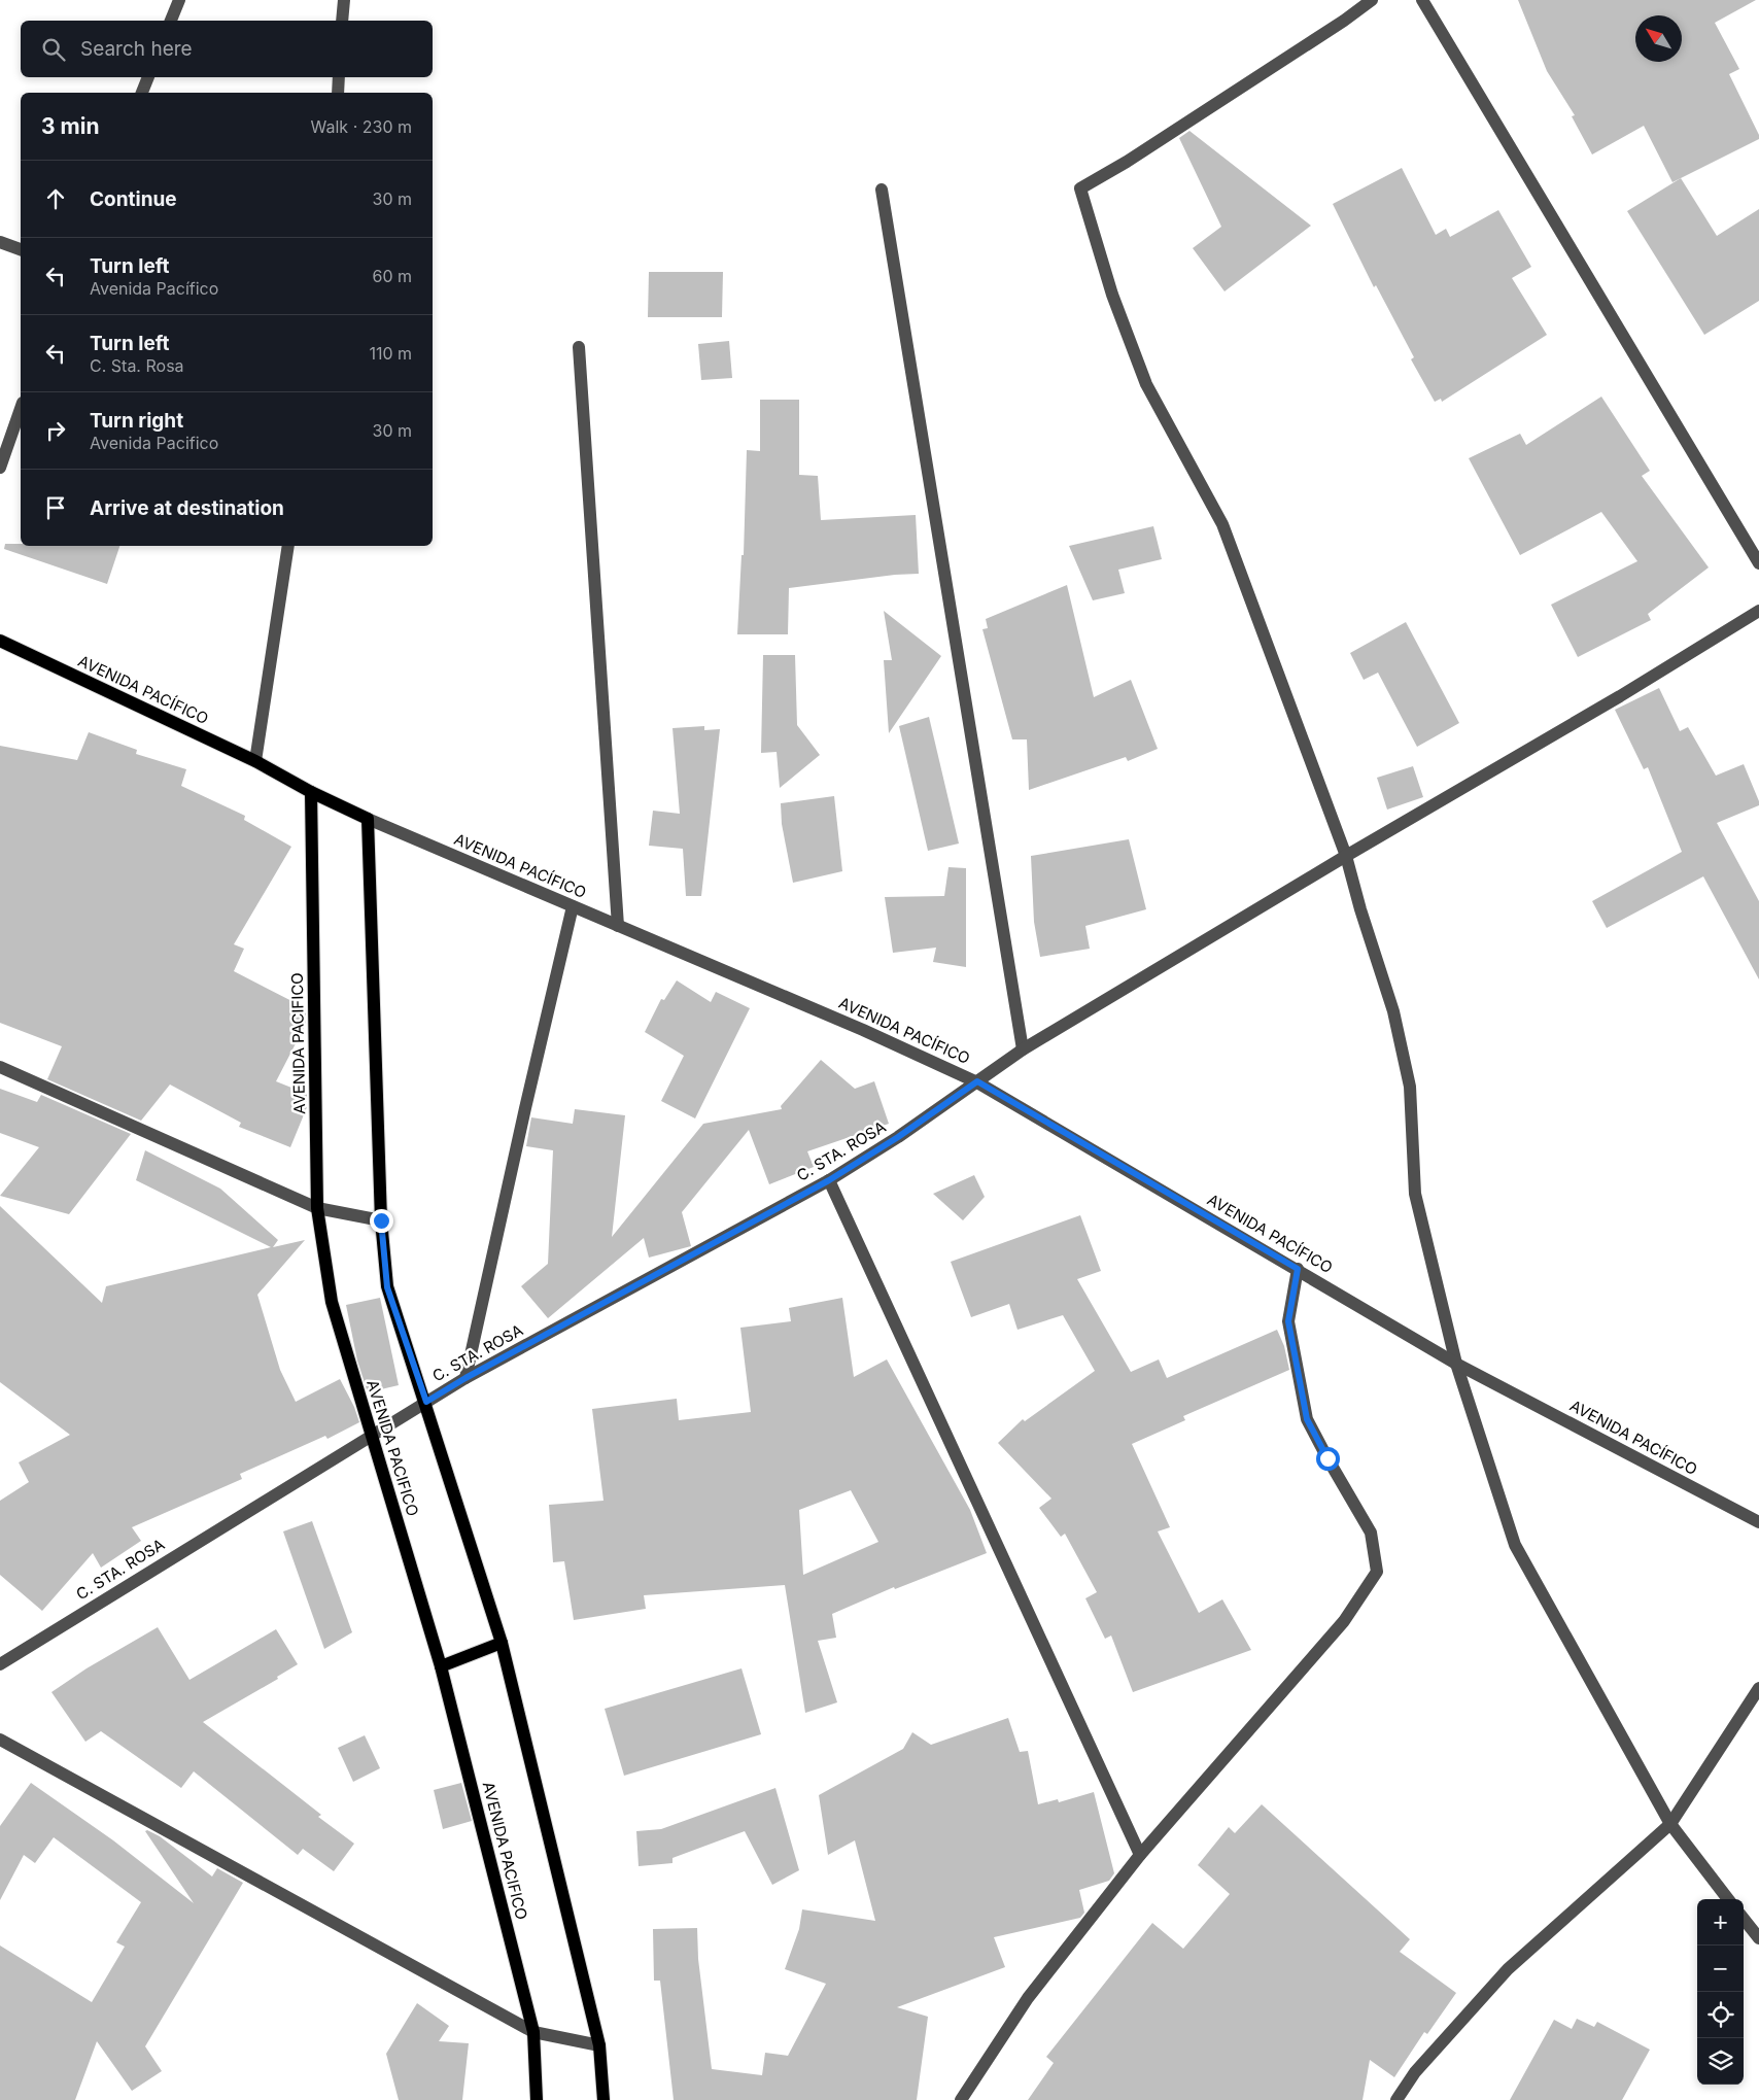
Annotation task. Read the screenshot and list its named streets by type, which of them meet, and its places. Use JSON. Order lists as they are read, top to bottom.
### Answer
{
  "streets": {
    "main road": ["AVENIDA PACÍFICO", "AVENIDA PACIFICO"],
    "street": ["C. STA. ROSA"]
  },
  "crossings": [
    ["AVENIDA PACÍFICO", "AVENIDA PACIFICO"],
    ["AVENIDA PACÍFICO", "C. STA. ROSA"],
    ["AVENIDA PACIFICO", "C. STA. ROSA"]
  ],
  "north": "top left",
  "page": {
    "search": "Search here",
    "heading": ["3 min", "Walk · 230 m"],
    "list": [
      ["Continue", "30 m"],
      ["Turn left", "Avenida Pacífico", "60 m"],
      ["Turn left", "C. Sta. Rosa", "110 m"],
      ["Turn right", "Avenida Pacifico", "30 m"],
      "Arrive at destination"
    ],
    "map_buttons": ["+", "−"]
  }
}
